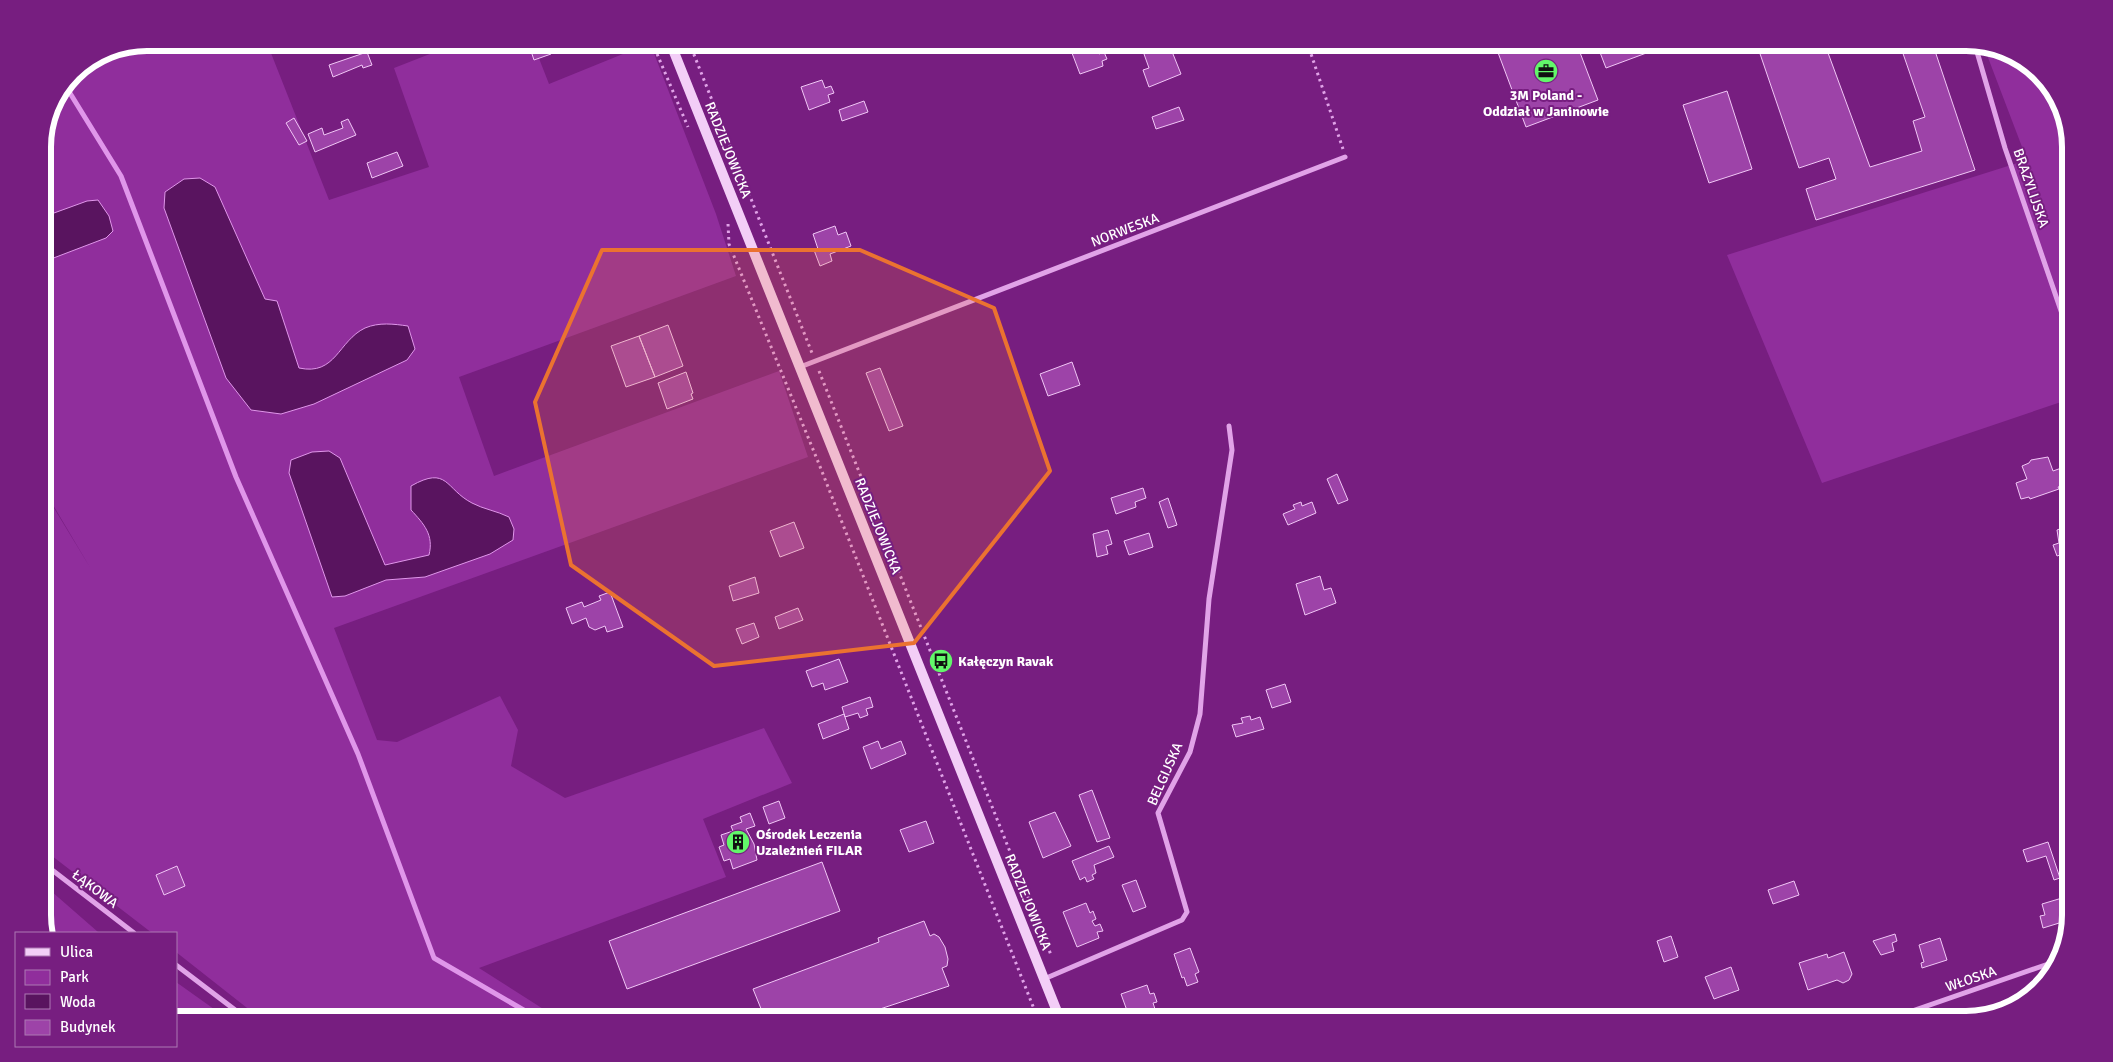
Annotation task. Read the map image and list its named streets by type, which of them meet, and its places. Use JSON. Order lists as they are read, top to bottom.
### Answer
{
  "streets": {
    "main road": ["RADZIEJOWICKA"],
    "street": [
      "BRAZYLIJSKA",
      "NORWESKA",
      "BELGIJSKA",
      "ŁĄKOWA",
      "WŁOSKA"
    ]
  },
  "crossings": [
    ["RADZIEJOWICKA", "NORWESKA"],
    ["RADZIEJOWICKA", "BELGIJSKA"]
  ],
  "places": {
    "office": ["3M Poland - Oddział w Janinowie"],
    "bus stop": ["Kałęczyn Ravak"],
    "building": ["Ośrodek Leczenia Uzależnień FILAR"]
  },
  "legend": [
    "Ulica",
    "Park",
    "Woda",
    "Budynek"
  ]
}
